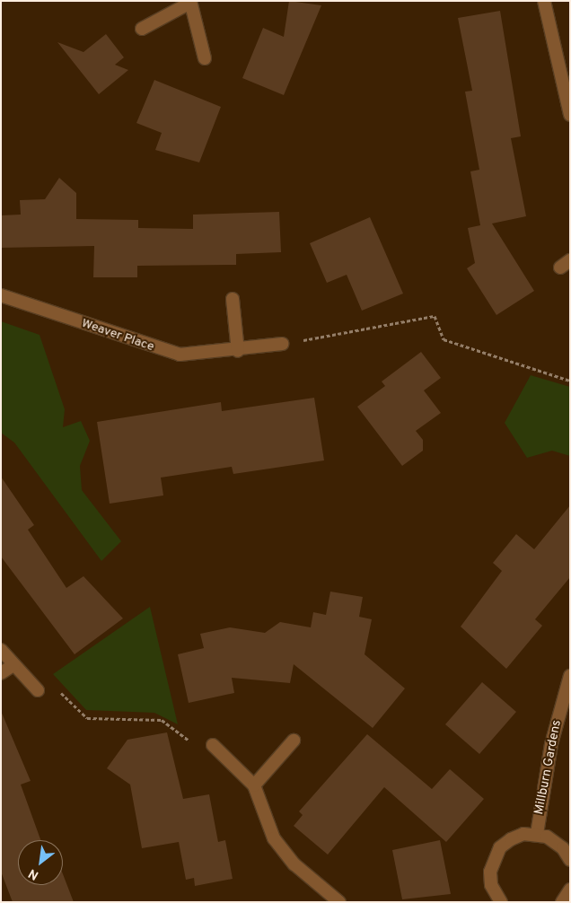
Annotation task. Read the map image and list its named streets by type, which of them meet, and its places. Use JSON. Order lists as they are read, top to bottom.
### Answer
{
  "streets": {
    "street": ["Weaver Place", "Millburn Gardens"]
  },
  "north": "bottom left"
}
